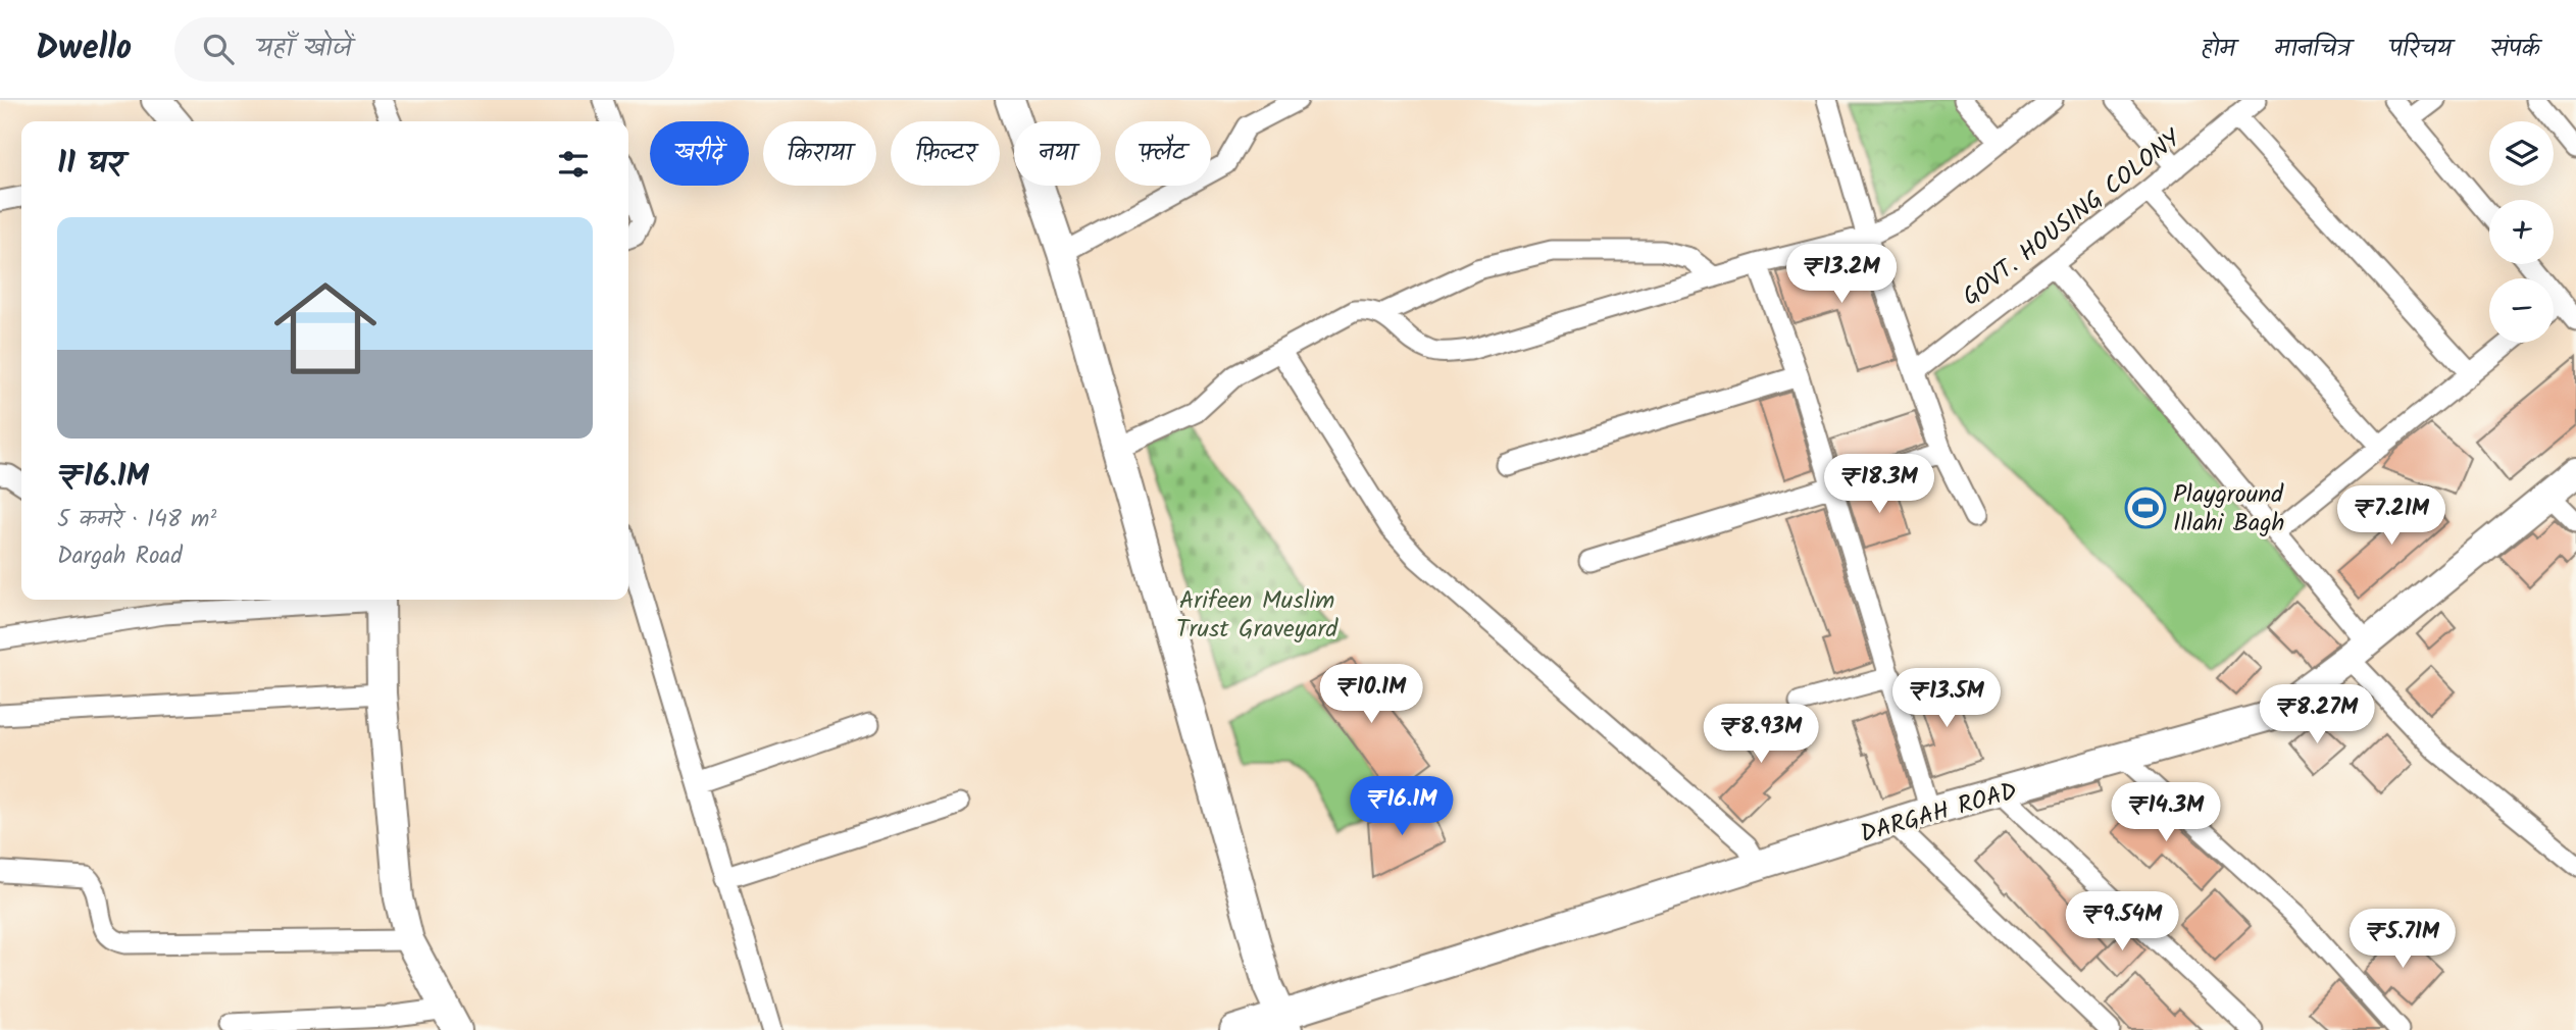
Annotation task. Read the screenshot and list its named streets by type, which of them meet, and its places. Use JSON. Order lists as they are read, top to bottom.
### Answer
{
  "streets": {
    "street": ["GOVT. HOUSING COLONY", "DARGAH ROAD"]
  },
  "parks": ["Arifeen Muslim Trust Graveyard"],
  "places": {
    "sports": ["Playground Illahi Bagh"]
  },
  "page": {
    "header": "Dwello",
    "search": "यहाँ खोजें",
    "nav": [
      "होम",
      "मानचित्र",
      "परिचय",
      "संपर्क"
    ],
    "map_buttons": ["+", "−"],
    "chip": [
      "खरीदें",
      "किराया",
      "फ़िल्टर",
      "नया",
      "फ़्लैट"
    ],
    "heading": "11 घर",
    "list": [
      {
        "name": "₹16.1M",
        "note": "5 कमरे · 148 m² · Dargah Road"
      }
    ],
    "price": [
      "₹13.2M",
      "₹18.3M",
      "₹7.21M",
      "₹10.1M",
      "₹13.5M",
      "₹8.27M",
      "₹8.93M",
      "₹16.1M",
      "₹14.3M",
      "₹9.54M",
      "₹5.71M"
    ]
  }
}
